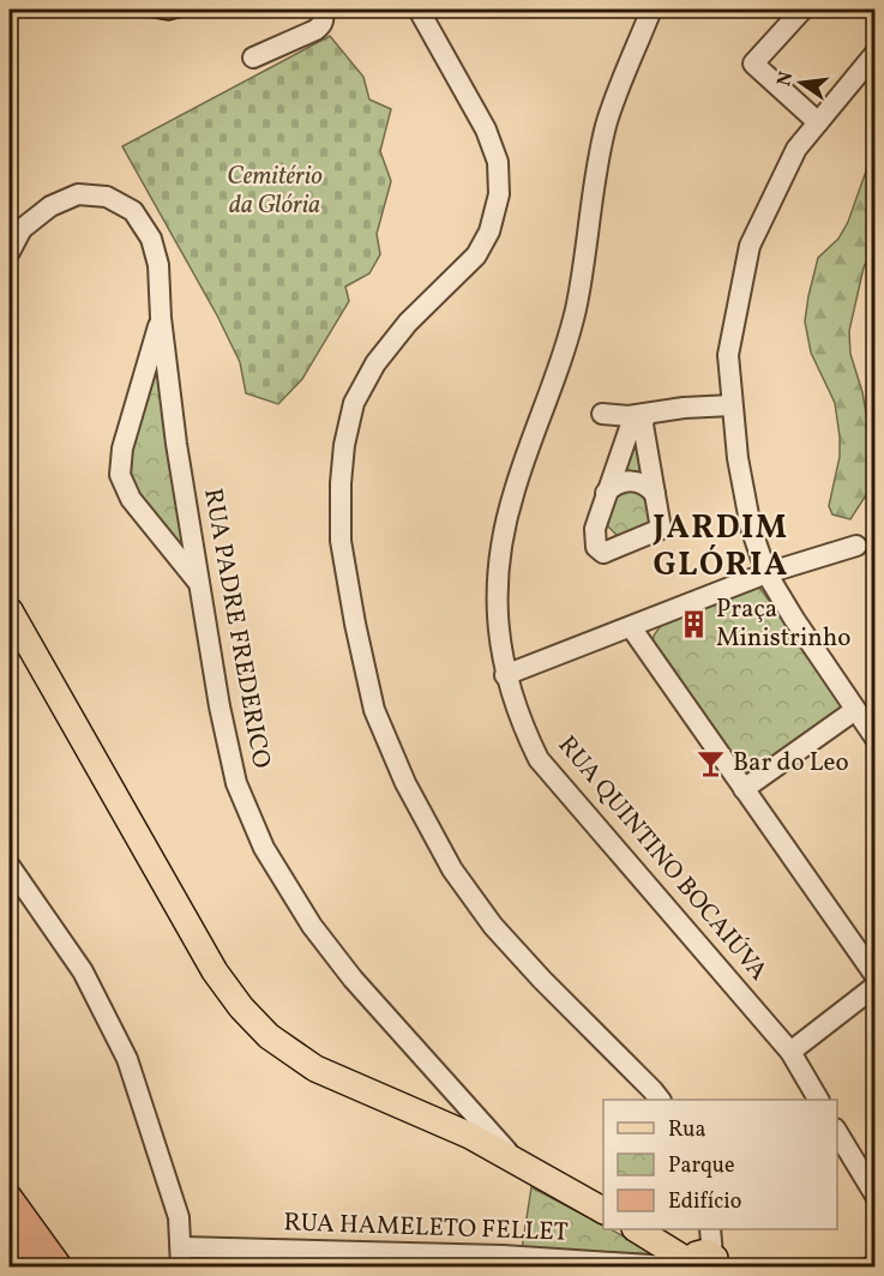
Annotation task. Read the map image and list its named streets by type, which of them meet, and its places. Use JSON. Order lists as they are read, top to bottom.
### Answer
{
  "streets": {
    "street": ["RUA PADRE FREDERICO", "RUA QUINTINO BOCAIÚVA", "RUA HAMELETO FELLET"]
  },
  "districts": ["JARDIM GLÓRIA"],
  "parks": ["Cemitério da Glória"],
  "places": {
    "building": ["Praça Ministrinho"],
    "bar": ["Bar do Leo"]
  },
  "legend": ["Rua", "Parque", "Edifício"],
  "north": "left"
}
